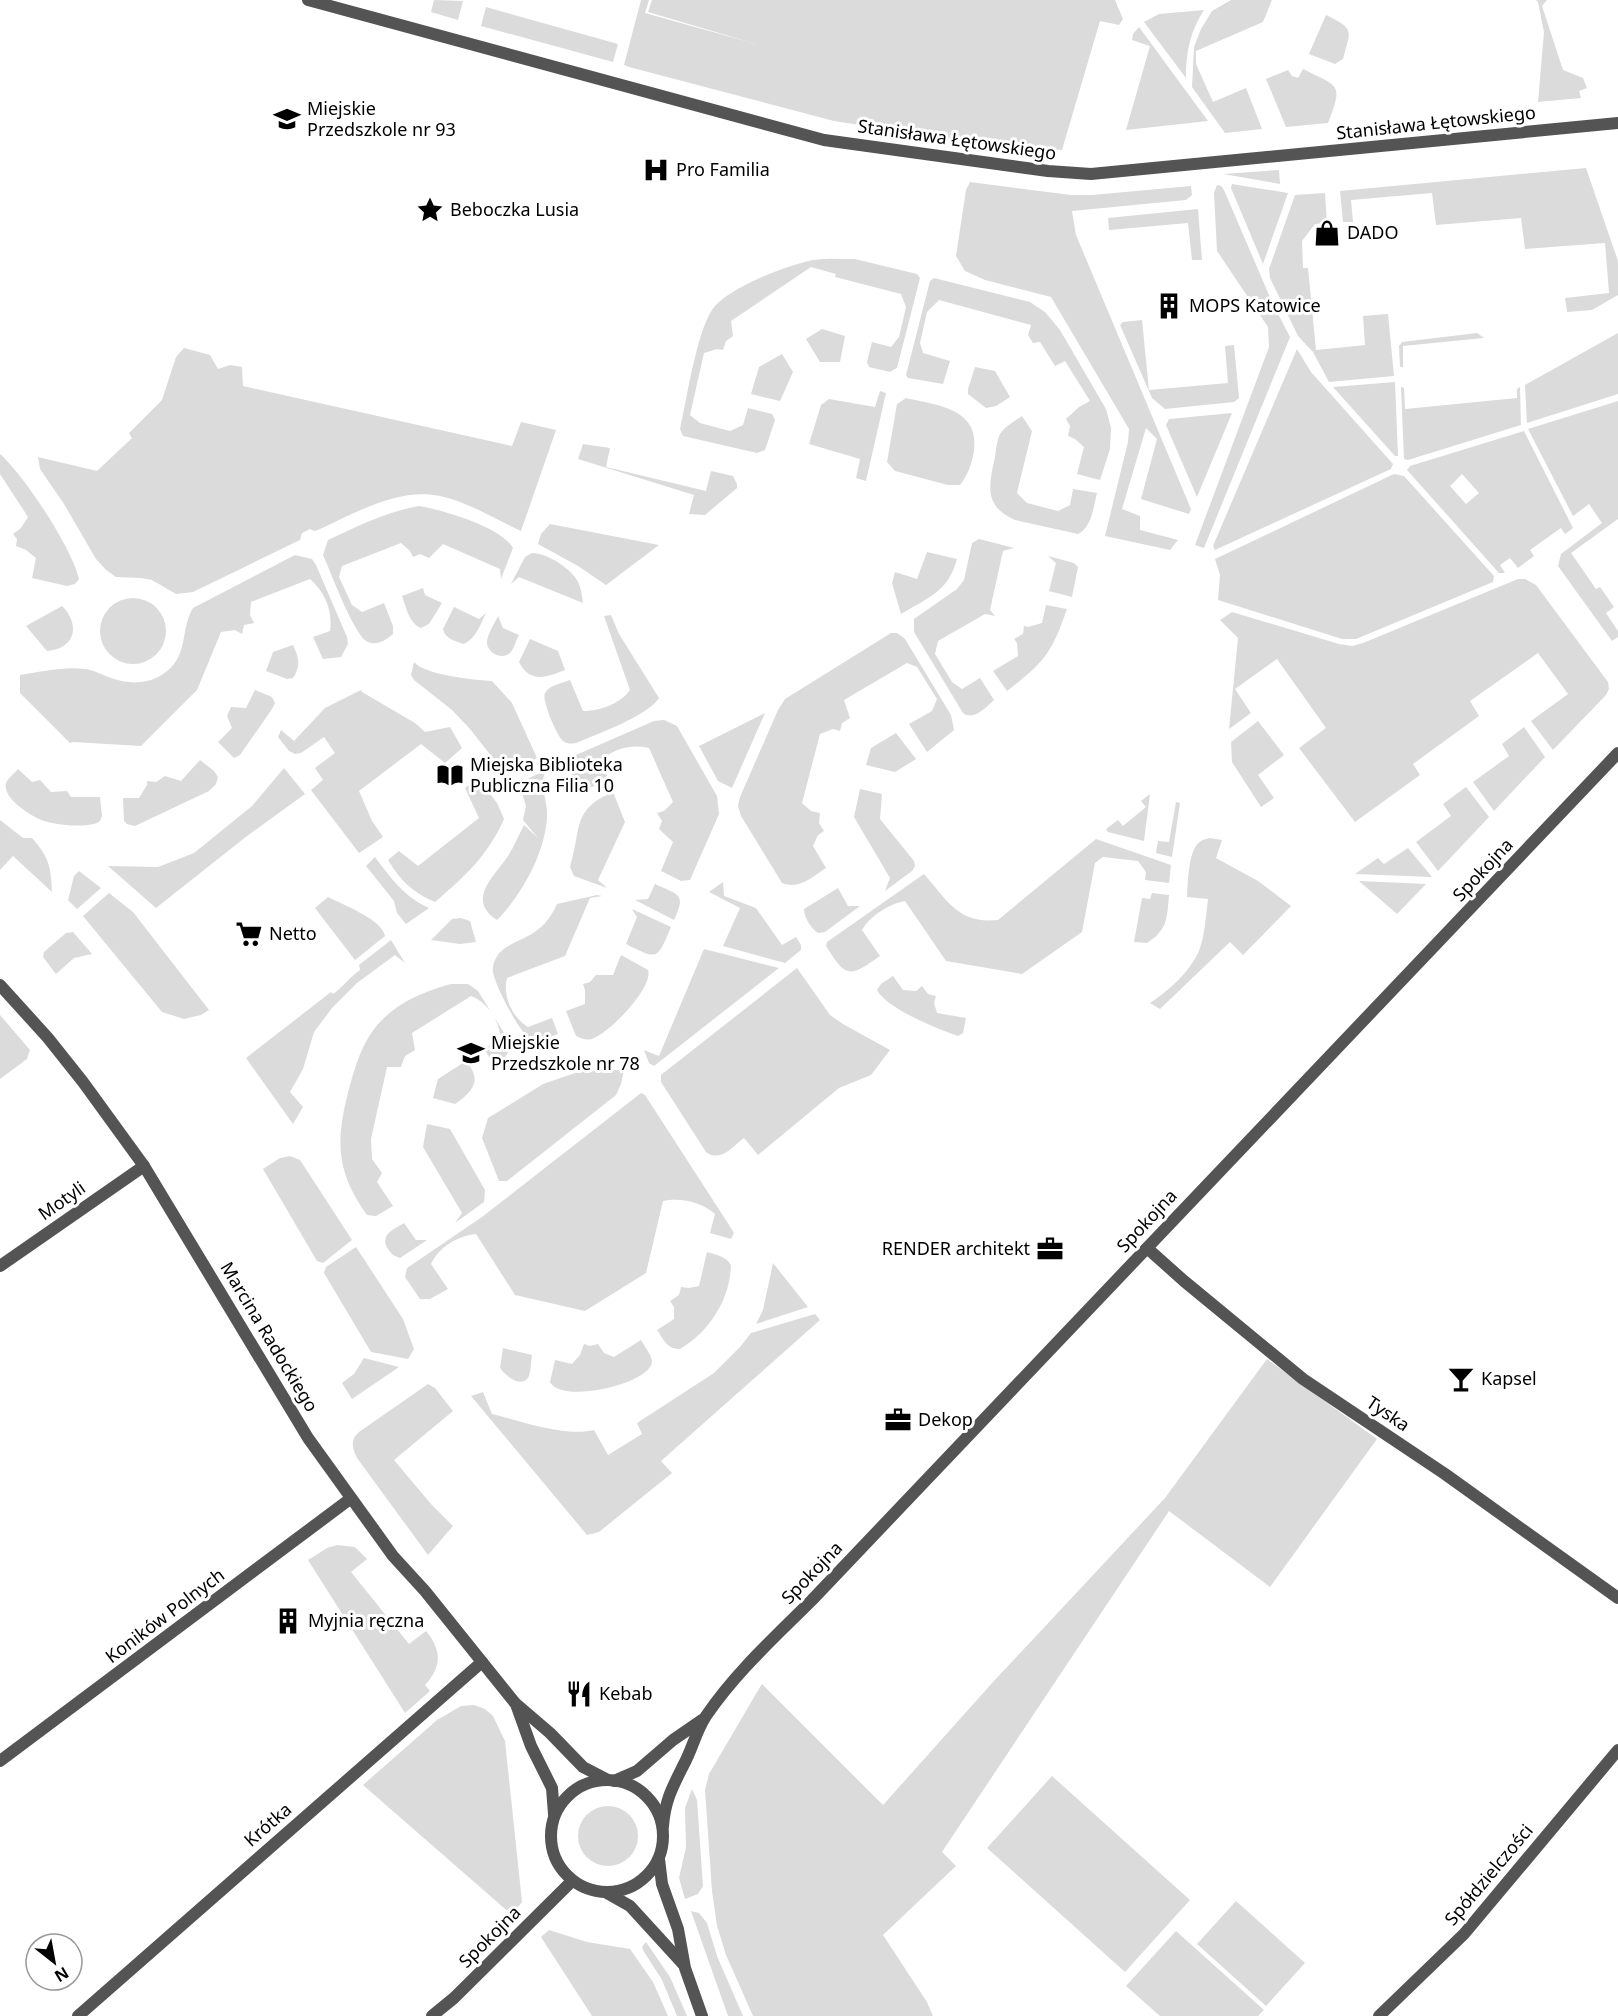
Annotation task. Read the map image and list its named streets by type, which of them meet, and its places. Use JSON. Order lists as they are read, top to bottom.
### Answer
{
  "streets": {
    "street": [
      "Stanisława Łętowskiego",
      "Spokojna",
      "Motyli",
      "Marcina Radockiego",
      "Tyska",
      "Koników Polnych",
      "Krótka",
      "Spółdzielczości"
    ]
  },
  "crossings": [
    ["Spokojna", "Marcina Radockiego"],
    ["Spokojna", "Tyska"],
    ["Motyli", "Marcina Radockiego"],
    ["Marcina Radockiego", "Koników Polnych"],
    ["Marcina Radockiego", "Krótka"]
  ],
  "places": {
    "school or university": ["Miejskie Przedszkole nr 93", "Miejskie Przedszkole nr 78"],
    "hospital": ["Pro Familia"],
    "place": ["Beboczka Lusia"],
    "shop": ["DADO"],
    "building": ["MOPS Katowice", "Myjnia ręczna"],
    "library": ["Miejska Biblioteka Publiczna Filia 10"],
    "supermarket": ["Netto"],
    "office": ["RENDER architekt", "Dekop"],
    "bar": ["Kapsel"],
    "restaurant": ["Kebab"]
  },
  "north": "bottom right"
}
